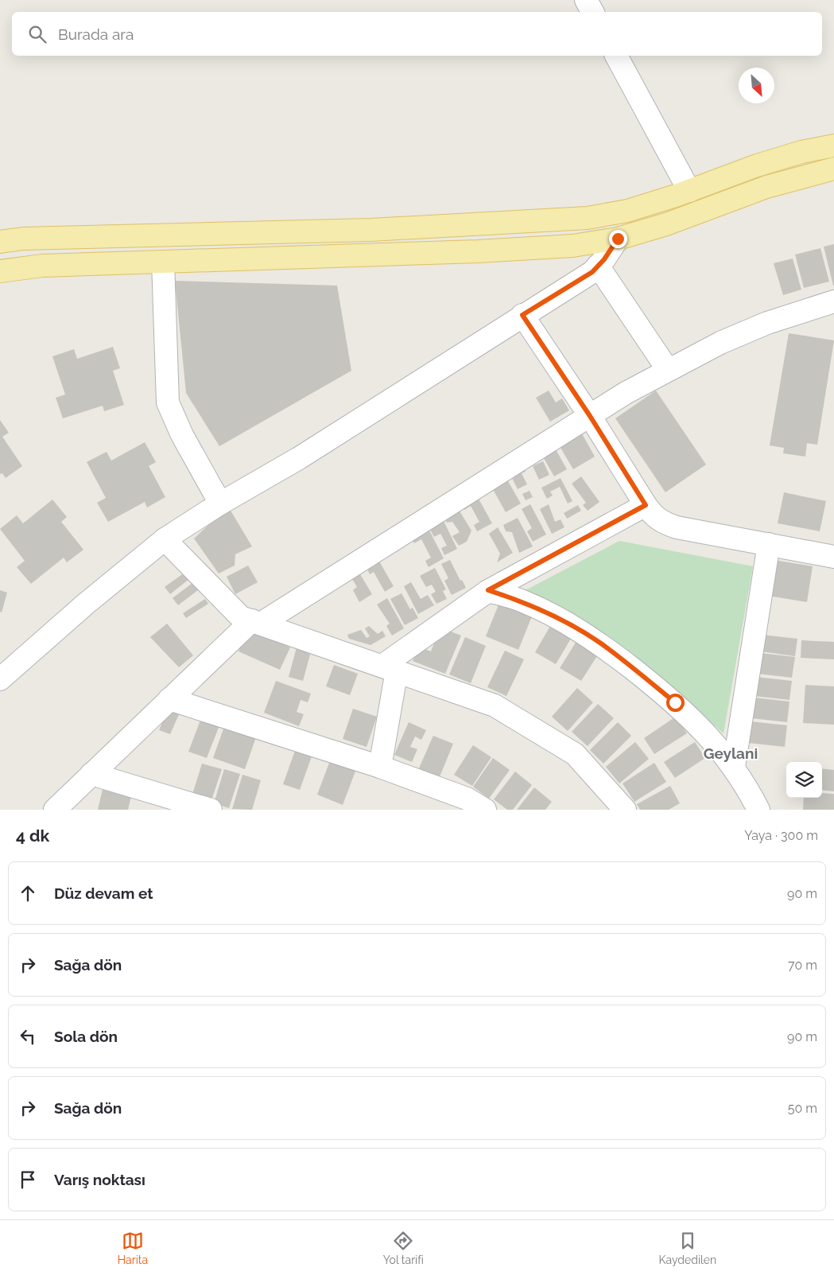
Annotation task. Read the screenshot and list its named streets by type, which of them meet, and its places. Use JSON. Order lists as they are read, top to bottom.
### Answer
{
  "districts": ["Geylani"],
  "north": "bottom right",
  "page": {
    "search": "Burada ara",
    "heading": ["4 dk", "Yaya · 300 m"],
    "list": [
      ["Düz devam et", "90 m"],
      ["Sağa dön", "70 m"],
      ["Sola dön", "90 m"],
      ["Sağa dön", "50 m"],
      "Varış noktası"
    ],
    "nav": ["Harita", "Yol tarifi", "Kaydedilen"]
  }
}
